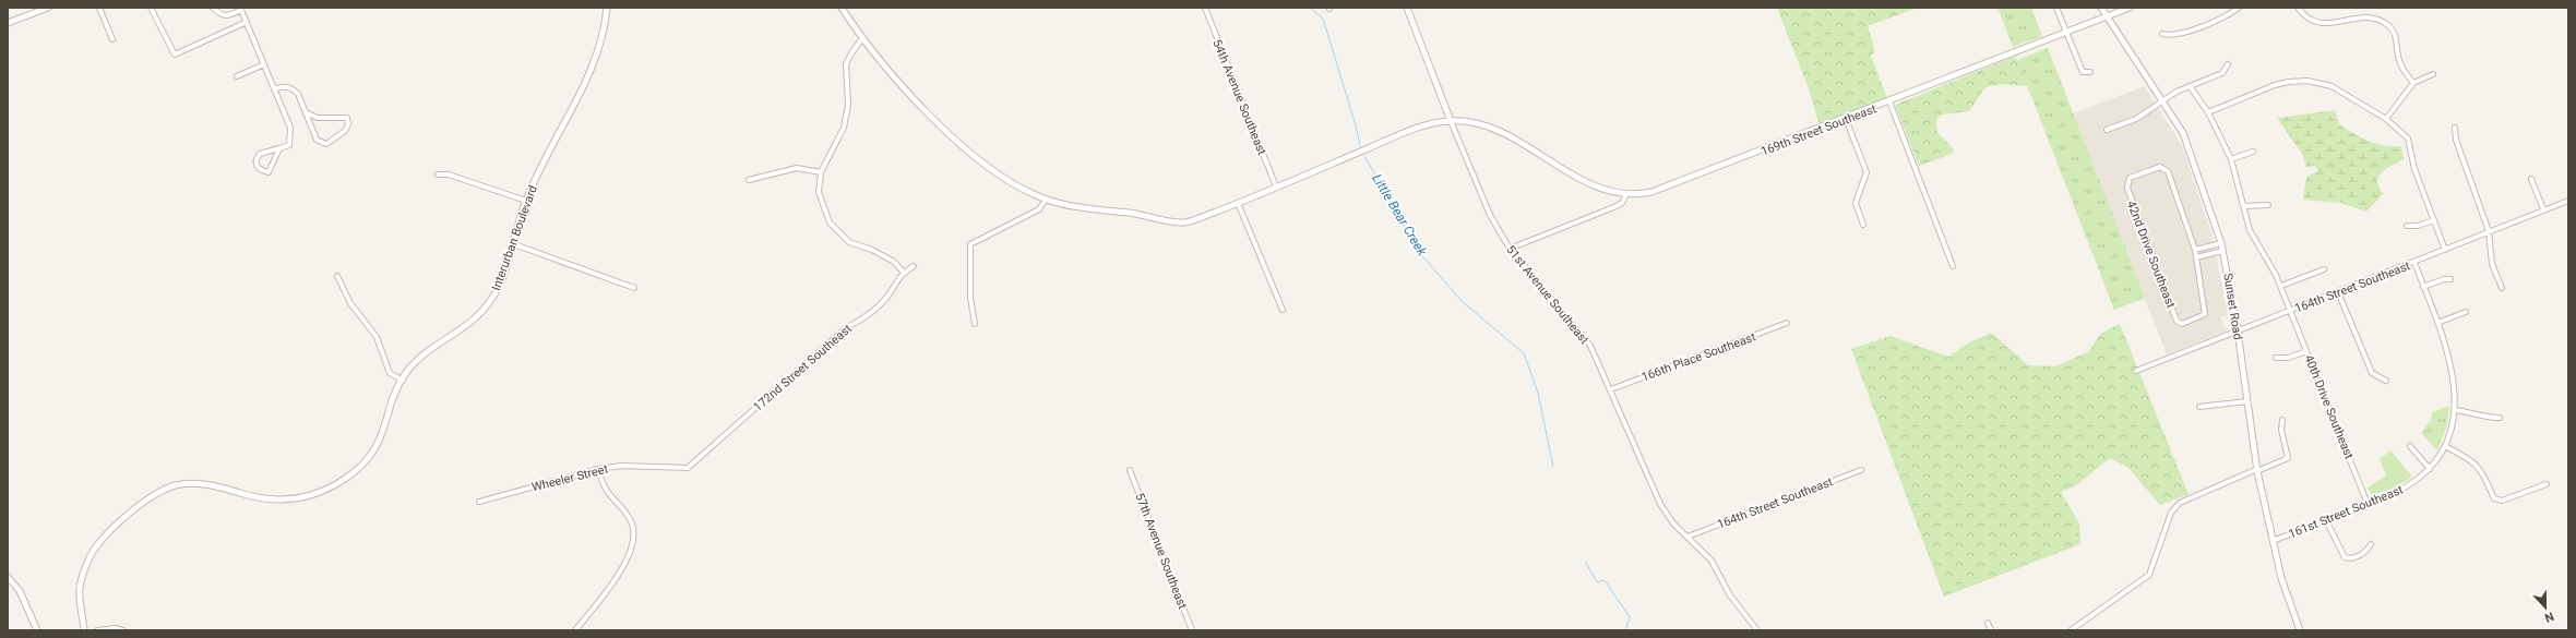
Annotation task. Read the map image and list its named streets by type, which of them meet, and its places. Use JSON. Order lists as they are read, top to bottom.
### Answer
{
  "streets": {
    "street": [
      "54th Avenue Southeast",
      "169th Street Southeast",
      "Interurban Boulevard",
      "42nd Drive Southeast",
      "164th Street Southeast",
      "51st Avenue Southeast",
      "Sunset Road",
      "166th Place Southeast",
      "172nd Street Southeast",
      "40th Drive Southeast",
      "Wheeler Street",
      "161st Street Southeast",
      "57th Avenue Southeast"
    ]
  },
  "crossings": [
    ["169th Street Southeast", "Sunset Road"],
    ["164th Street Southeast", "51st Avenue Southeast"],
    ["164th Street Southeast", "Sunset Road"],
    ["164th Street Southeast", "40th Drive Southeast"],
    ["164th Street Southeast", "161st Street Southeast"],
    ["51st Avenue Southeast", "166th Place Southeast"],
    ["Sunset Road", "161st Street Southeast"],
    ["172nd Street Southeast", "Wheeler Street"],
    ["40th Drive Southeast", "161st Street Southeast"]
  ],
  "water": ["Little Bear Creek"],
  "north": "bottom"
}
